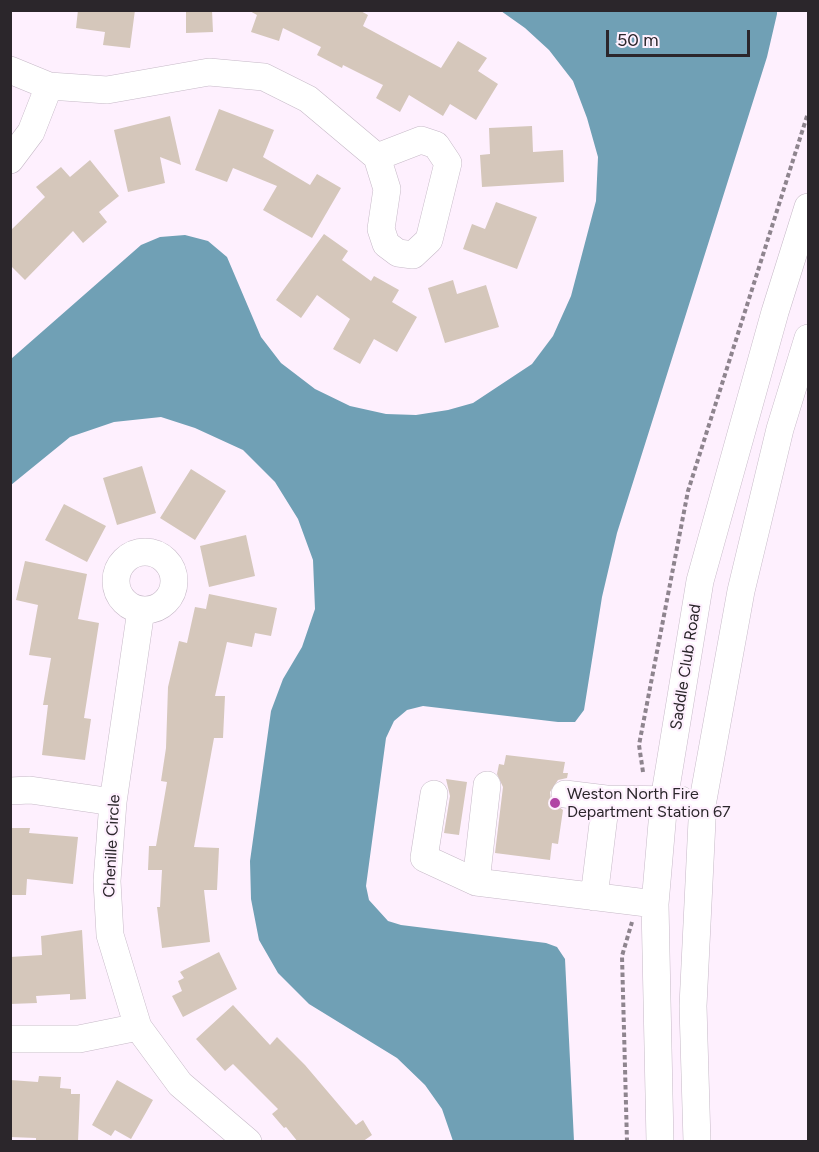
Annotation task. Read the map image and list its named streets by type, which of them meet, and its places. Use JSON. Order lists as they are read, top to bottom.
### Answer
{
  "streets": {
    "street": ["Saddle Club Road", "Chenille Circle"]
  },
  "places": ["Weston North Fire Department Station 67"],
  "scale_bar": "50 m"
}
